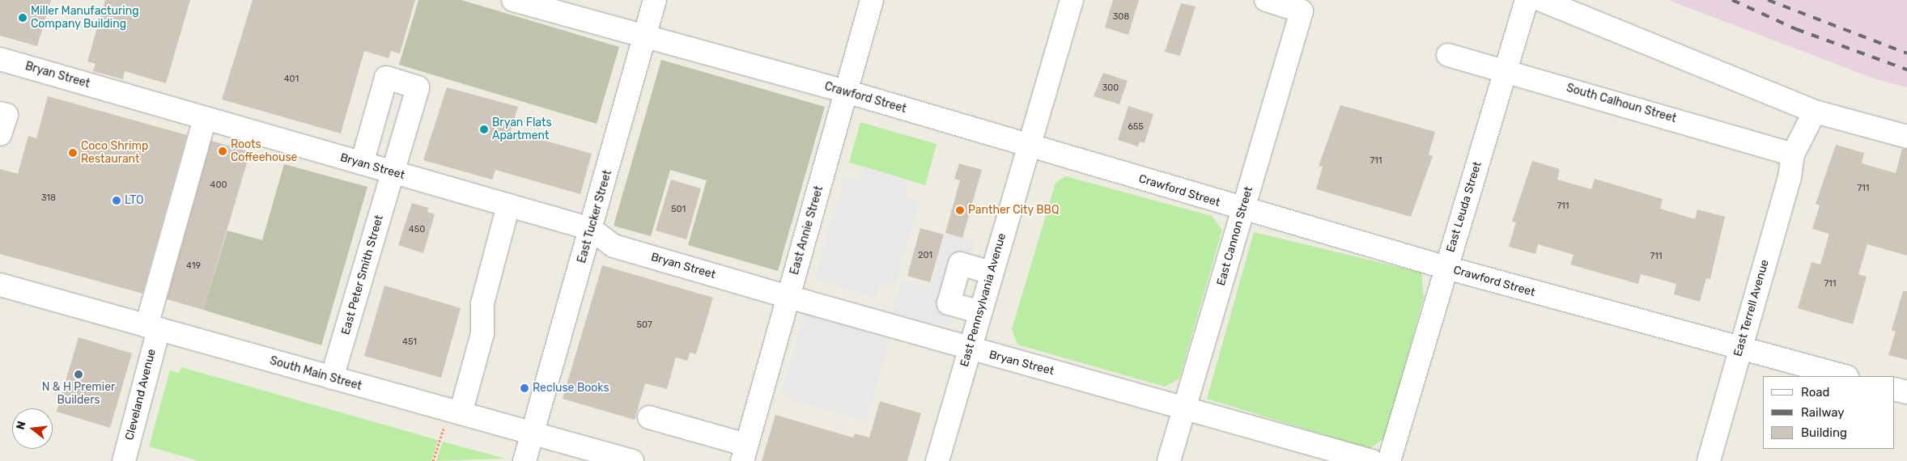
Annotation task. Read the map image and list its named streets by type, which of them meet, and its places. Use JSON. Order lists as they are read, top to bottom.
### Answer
{
  "streets": {
    "street": [
      "Bryan Street",
      "Crawford Street",
      "South Calhoun Street",
      "East Leuda Street",
      "East Tucker Street",
      "East Annie Street",
      "East Cannon Street",
      "East Peter Smith Street",
      "East Pennsylvania Avenue",
      "East Terrell Avenue",
      "South Main Street",
      "Cleveland Avenue"
    ]
  },
  "crossings": [
    ["Bryan Street", "East Tucker Street"],
    ["Bryan Street", "East Annie Street"],
    ["Bryan Street", "East Cannon Street"],
    ["Bryan Street", "East Peter Smith Street"],
    ["Bryan Street", "East Pennsylvania Avenue"],
    ["Bryan Street", "Cleveland Avenue"],
    ["Crawford Street", "East Leuda Street"],
    ["Crawford Street", "East Tucker Street"],
    ["Crawford Street", "East Annie Street"],
    ["Crawford Street", "East Cannon Street"],
    ["Crawford Street", "East Pennsylvania Avenue"],
    ["Crawford Street", "East Terrell Avenue"],
    ["South Calhoun Street", "East Leuda Street"],
    ["South Calhoun Street", "East Terrell Avenue"],
    ["East Tucker Street", "South Main Street"],
    ["East Peter Smith Street", "South Main Street"],
    ["South Main Street", "Cleveland Avenue"]
  ],
  "places": [
    "Miller Manufacturing Company Building",
    "Bryan Flats Apartment",
    "Roots Coffeehouse",
    "Coco Shrimp Restaurant",
    "LTO",
    "Panther City BBQ",
    "N & H Premier Builders",
    "Recluse Books"
  ],
  "house_numbers": [
    "308",
    "401",
    "300",
    "655",
    "711",
    "400",
    "711",
    "318",
    "711",
    "501",
    "450",
    "201",
    "711",
    "419",
    "711",
    "507",
    "451"
  ],
  "legend": ["Road", "Railway", "Building"],
  "north": "left"
}
